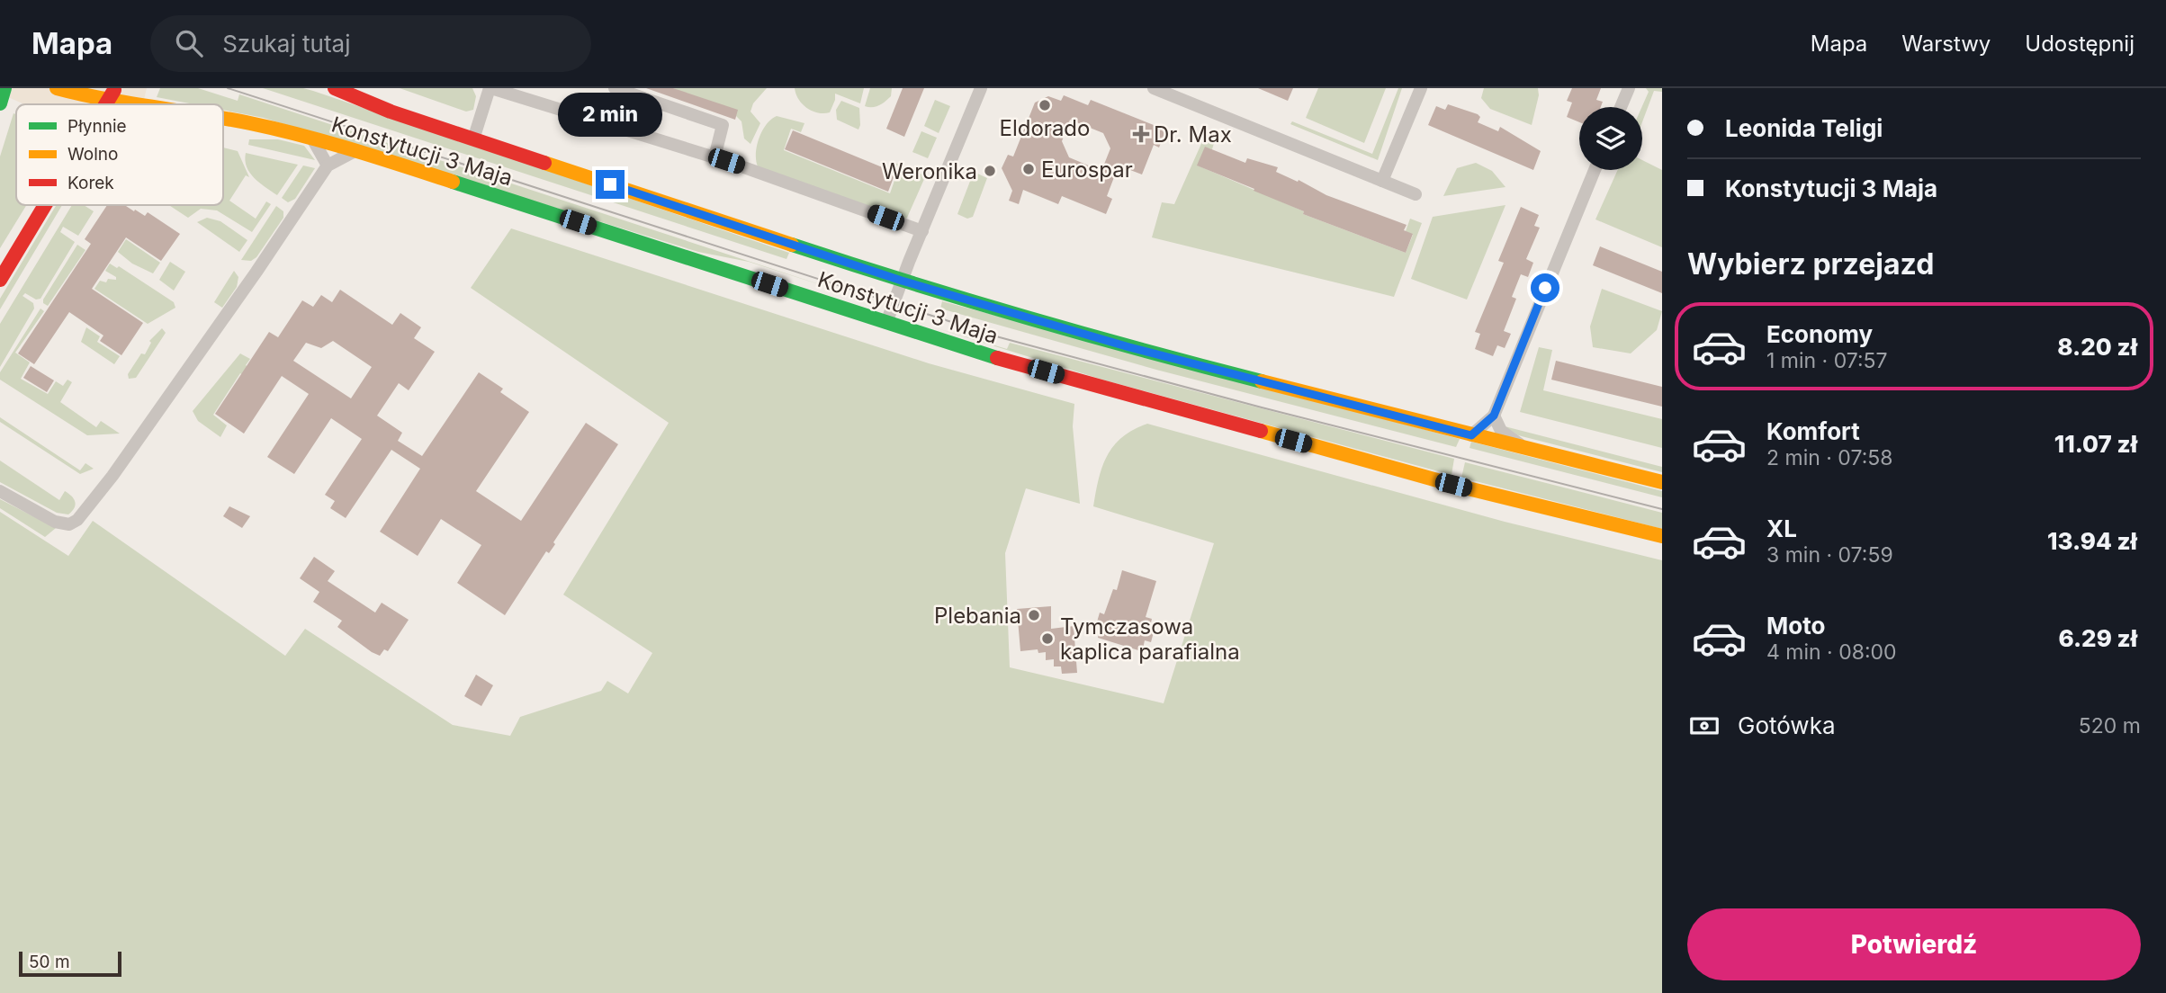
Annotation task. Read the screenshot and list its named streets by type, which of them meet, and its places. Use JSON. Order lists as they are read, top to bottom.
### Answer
{
  "streets": {
    "street": ["Konstytucji 3 Maja"]
  },
  "places": {
    "other": [
      "Eldorado",
      "Eurospar",
      "Weronika",
      "Plebania",
      "Tymczasowa kaplica parafialna"
    ],
    "health": ["Dr. Max"]
  },
  "legend": ["Płynnie", "Wolno", "Korek"],
  "scale_bar": "50 m",
  "page": {
    "header": "Mapa",
    "search": "Szukaj tutaj",
    "nav": ["Mapa", "Warstwy", "Udostępnij"],
    "banner": ["Leonida Teligi", "Konstytucji 3 Maja"],
    "bubble": "2 min",
    "heading": "Wybierz przejazd",
    "list": [
      {
        "name": "Economy",
        "note": "1 min · 07:57",
        "value": "8.20 zł"
      },
      {
        "name": "Komfort",
        "note": "2 min · 07:58",
        "value": "11.07 zł"
      },
      {
        "name": "XL",
        "note": "3 min · 07:59",
        "value": "13.94 zł"
      },
      {
        "name": "Moto",
        "note": "4 min · 08:00",
        "value": "6.29 zł"
      }
    ],
    "pay": ["Gotówka", "520 m"],
    "buttons": "Potwierdź",
    "scale": "50 m"
  }
}
